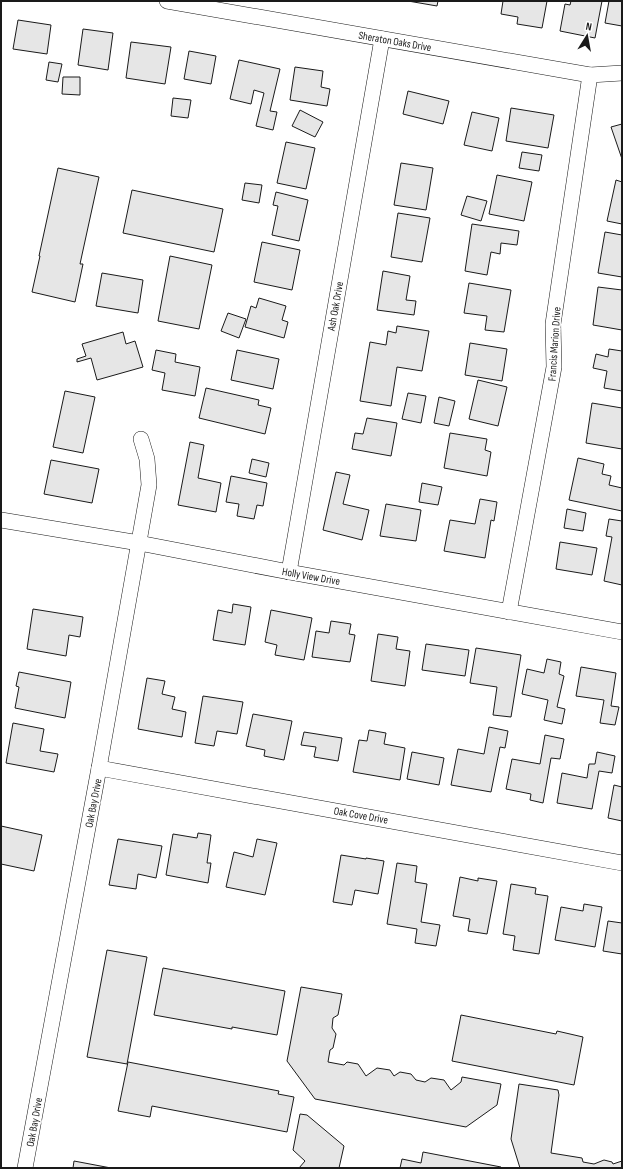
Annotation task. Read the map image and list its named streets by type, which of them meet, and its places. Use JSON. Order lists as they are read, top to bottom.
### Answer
{
  "streets": {
    "street": [
      "Sheraton Oaks Drive",
      "Ash Oak Drive",
      "Francis Marion Drive",
      "Holly View Drive",
      "Oak Bay Drive",
      "Oak Cove Drive"
    ]
  },
  "crossings": [
    ["Sheraton Oaks Drive", "Ash Oak Drive"],
    ["Sheraton Oaks Drive", "Francis Marion Drive"],
    ["Ash Oak Drive", "Holly View Drive"],
    ["Francis Marion Drive", "Holly View Drive"],
    ["Holly View Drive", "Oak Bay Drive"],
    ["Oak Bay Drive", "Oak Cove Drive"]
  ],
  "north": "top"
}
